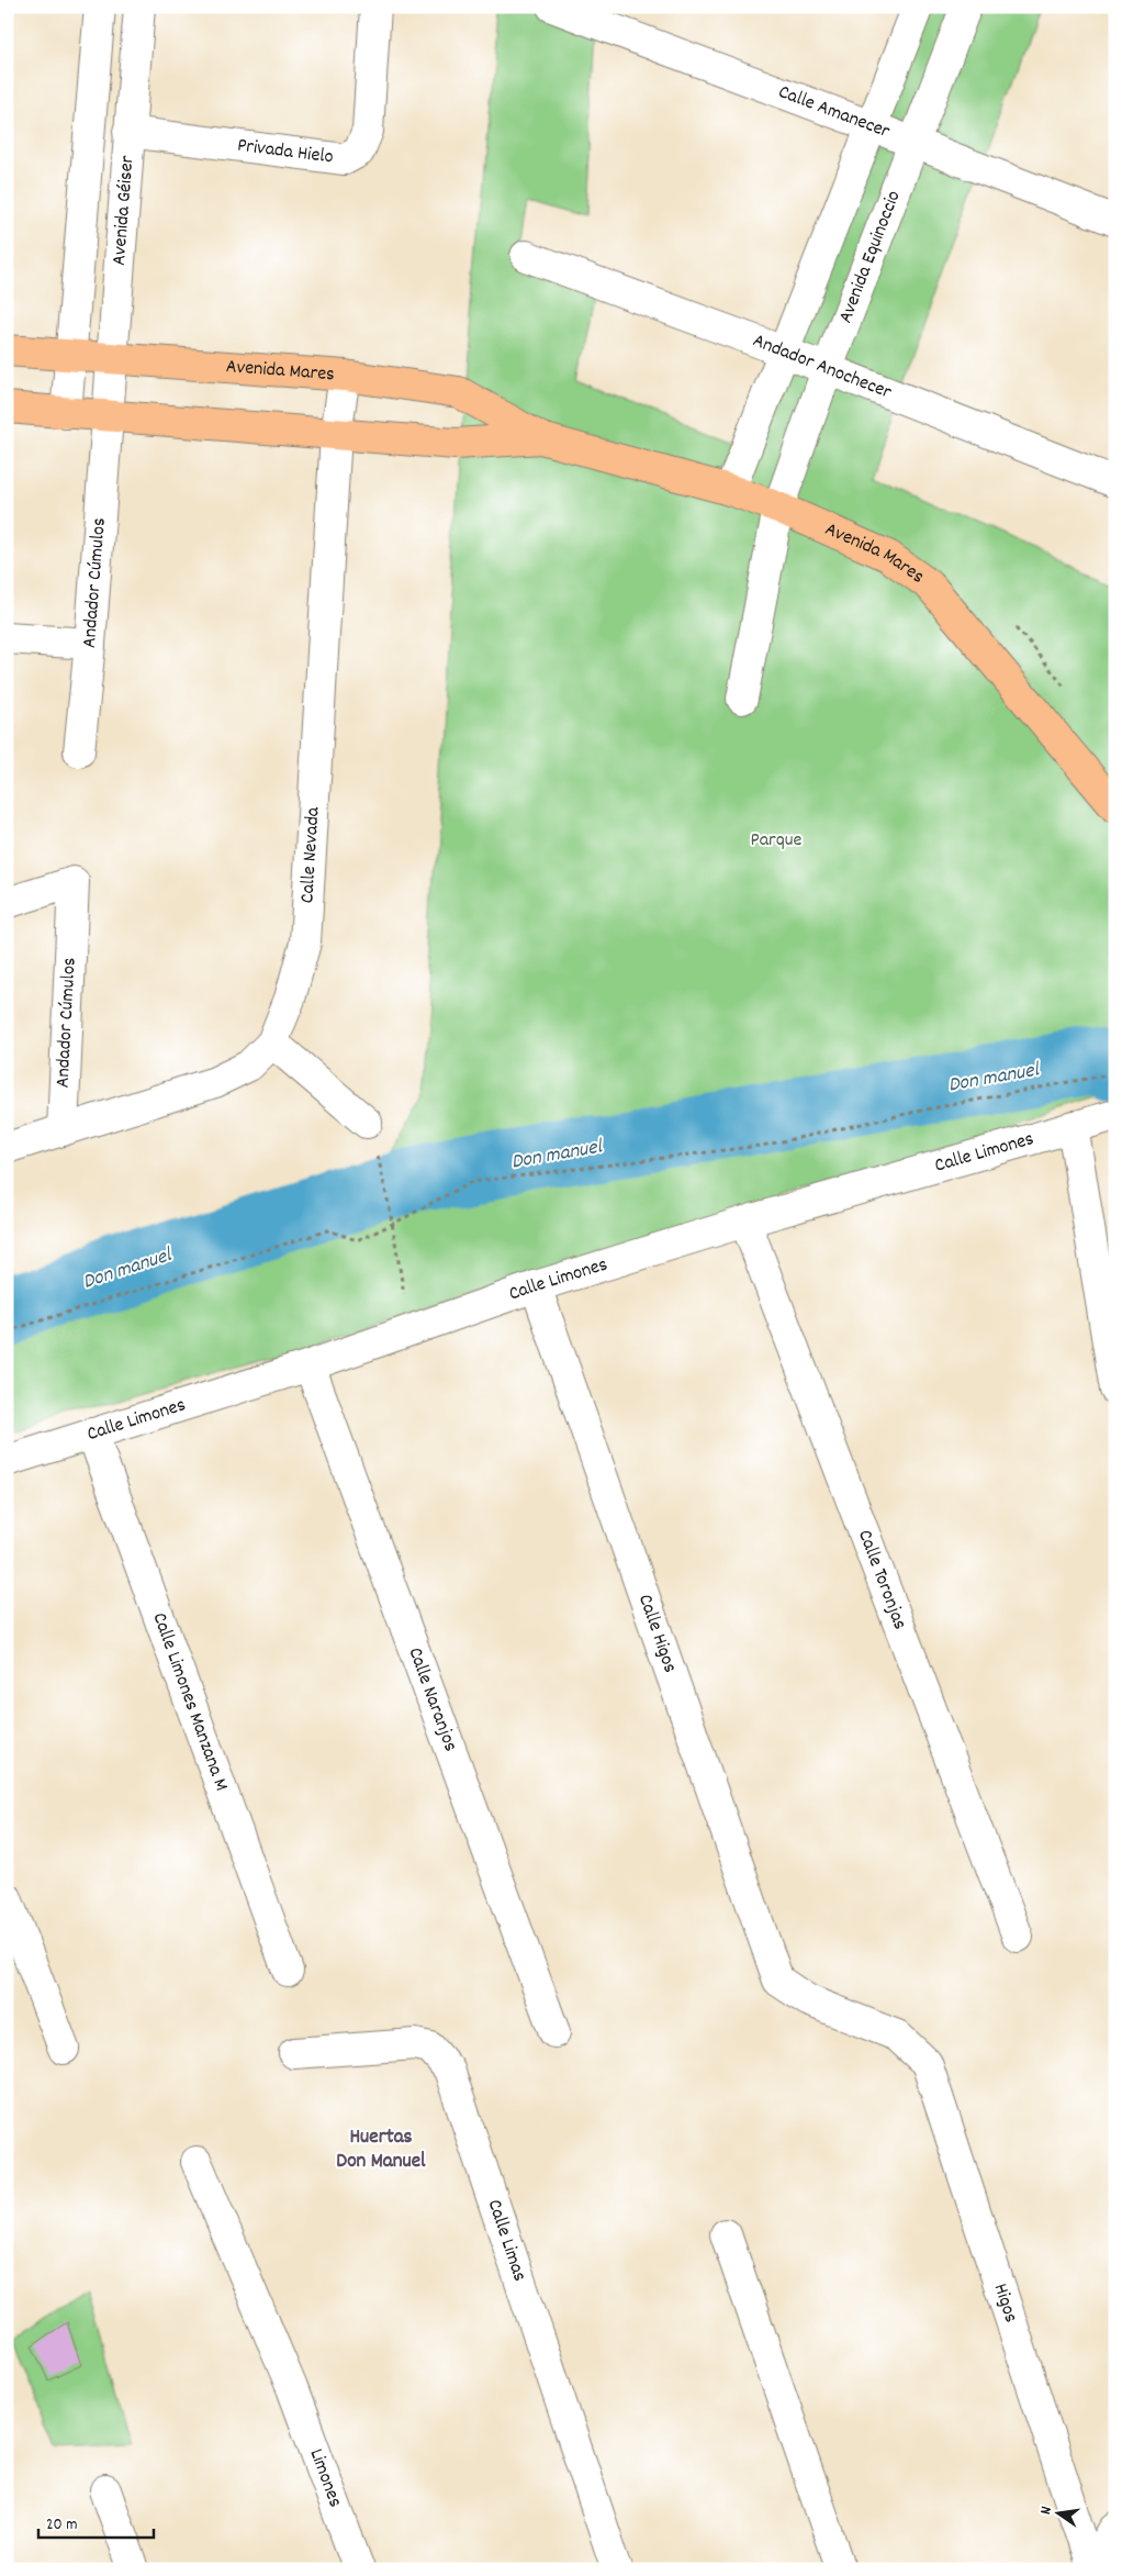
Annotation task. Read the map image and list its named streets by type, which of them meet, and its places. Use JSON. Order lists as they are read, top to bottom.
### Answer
{
  "streets": {
    "main road": ["Avenida Mares"],
    "street": [
      "Calle Amanecer",
      "Privada Hielo",
      "Avenida Géiser",
      "Avenida Equinoccio",
      "Andador Anochecer",
      "Andador Cúmulos",
      "Calle Nevada",
      "Calle Limones",
      "Calle Toronjas",
      "Calle Higos",
      "Calle Naranjos",
      "Calle Limones Manzana M",
      "Calle Limas",
      "Higos",
      "Limones"
    ]
  },
  "crossings": [
    ["Calle Amanecer", "Avenida Equinoccio"],
    ["Privada Hielo", "Avenida Géiser"],
    ["Avenida Géiser", "Avenida Mares"],
    ["Avenida Géiser", "Andador Cúmulos"],
    ["Avenida Equinoccio", "Andador Anochecer"],
    ["Avenida Equinoccio", "Avenida Mares"],
    ["Avenida Mares", "Andador Cúmulos"],
    ["Avenida Mares", "Calle Nevada"],
    ["Andador Cúmulos", "Calle Nevada"],
    ["Calle Limones", "Calle Toronjas"],
    ["Calle Limones", "Calle Higos"],
    ["Calle Limones", "Calle Naranjos"],
    ["Calle Limones", "Calle Limones Manzana M"],
    ["Calle Higos", "Higos"]
  ],
  "districts": ["Huertas Don Manuel"],
  "water": ["Don manuel"],
  "parks": ["Parque"],
  "scale_bar": "20 m",
  "north": "left"
}
